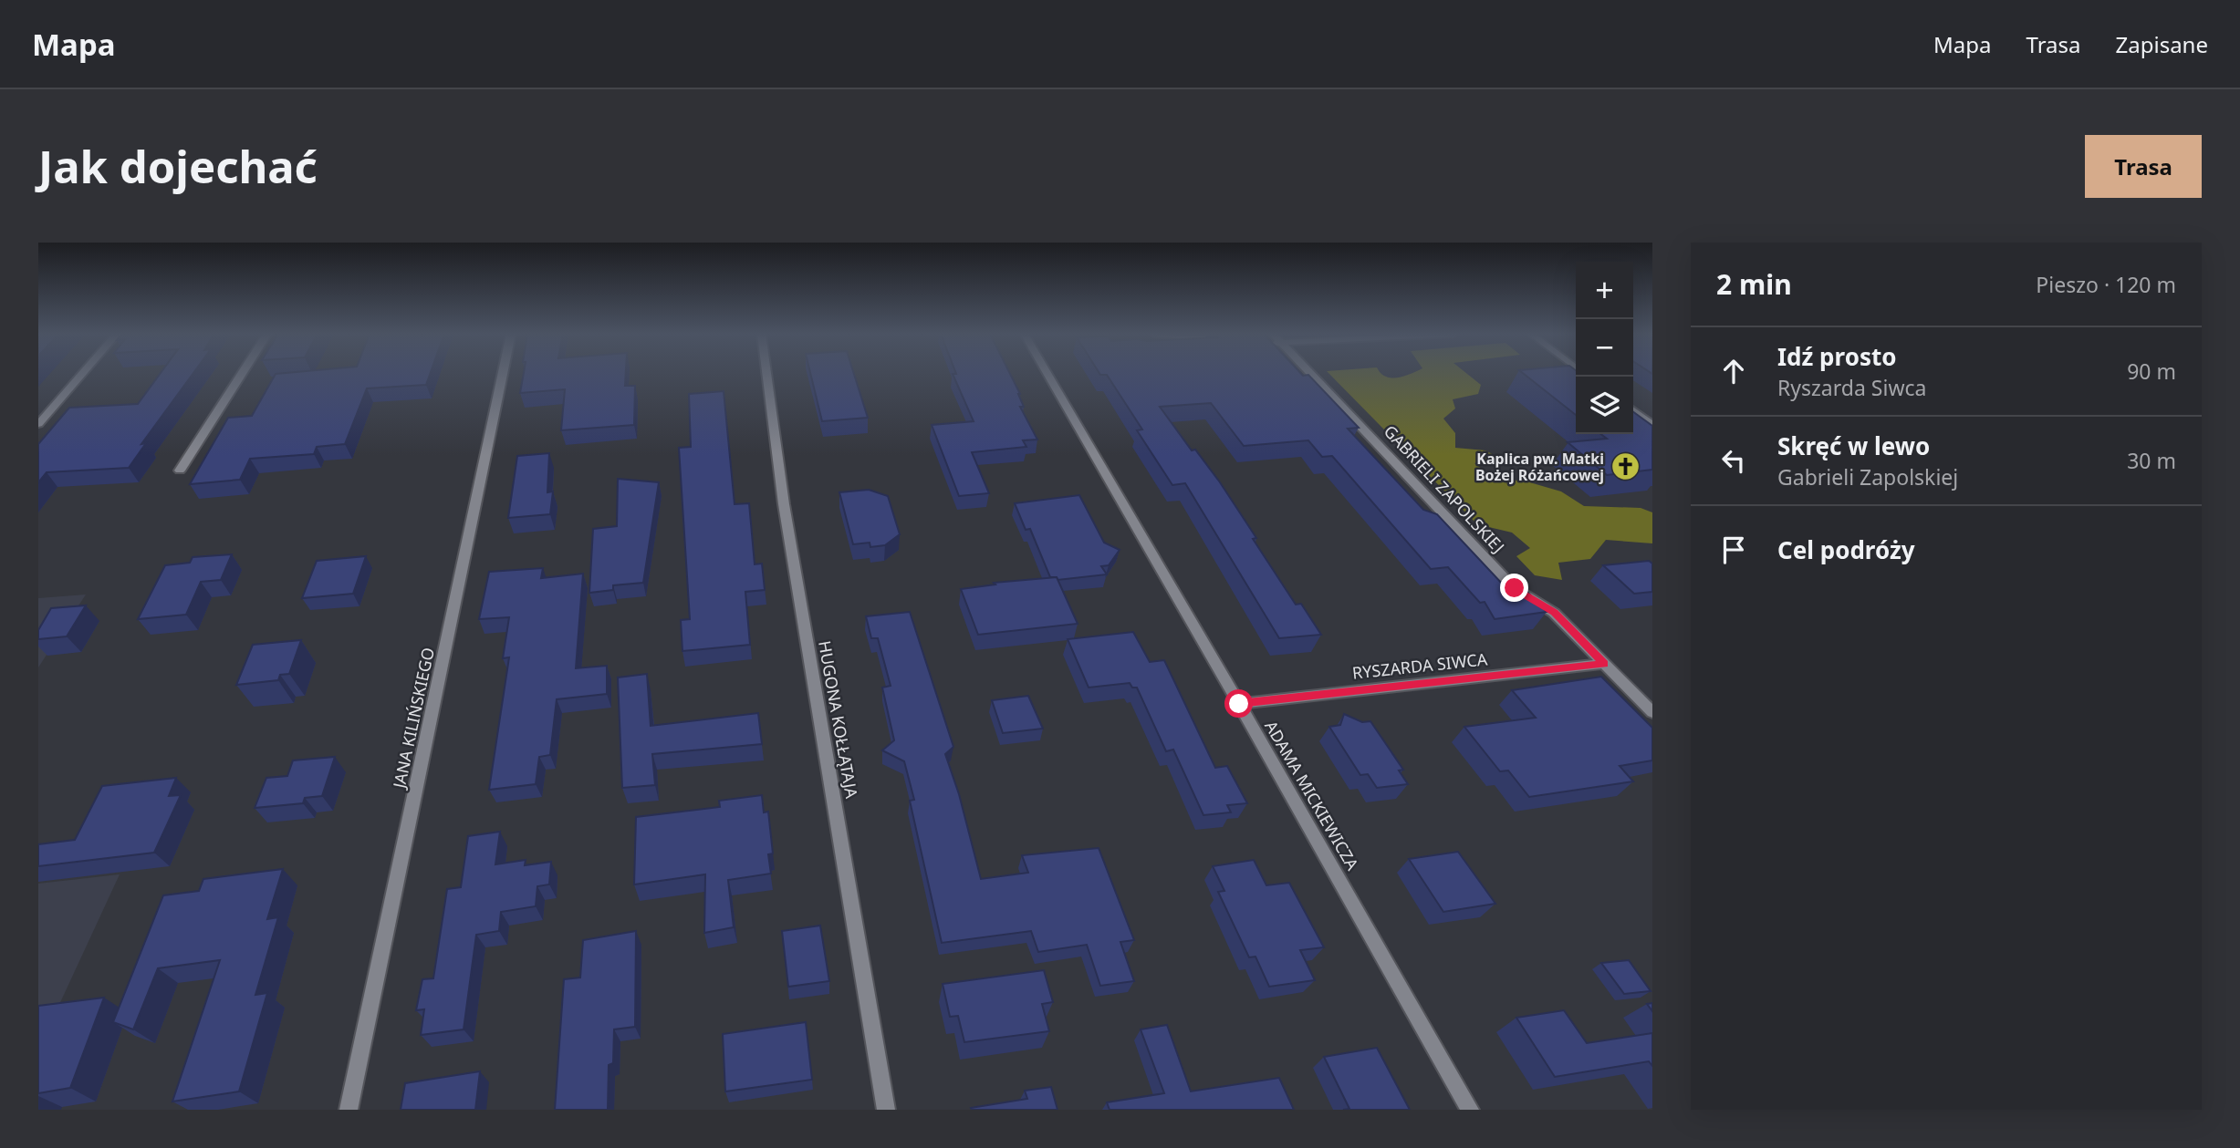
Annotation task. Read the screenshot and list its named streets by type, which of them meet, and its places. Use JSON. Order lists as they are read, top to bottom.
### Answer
{
  "streets": {
    "street": [
      "GABRIELI ZAPOLSKIEJ",
      "RYSZARDA SIWCA",
      "JANA KILIŃSKIEGO",
      "HUGONA KOŁŁĄTAJA",
      "ADAMA MICKIEWICZA"
    ]
  },
  "crossings": [
    ["GABRIELI ZAPOLSKIEJ", "RYSZARDA SIWCA"],
    ["RYSZARDA SIWCA", "ADAMA MICKIEWICZA"]
  ],
  "places": {
    "church": ["Kaplica pw. Matki Bożej Różańcowej"]
  },
  "page": {
    "header": "Mapa",
    "nav": ["Mapa", "Trasa", "Zapisane"],
    "buttons": "Trasa",
    "title": "Jak dojechać",
    "heading": ["2 min", "Pieszo · 120 m"],
    "map_buttons": ["+", "−"],
    "list": [
      ["Idź prosto", "Ryszarda Siwca", "90 m"],
      ["Skręć w lewo", "Gabrieli Zapolskiej", "30 m"],
      "Cel podróży"
    ]
  }
}
